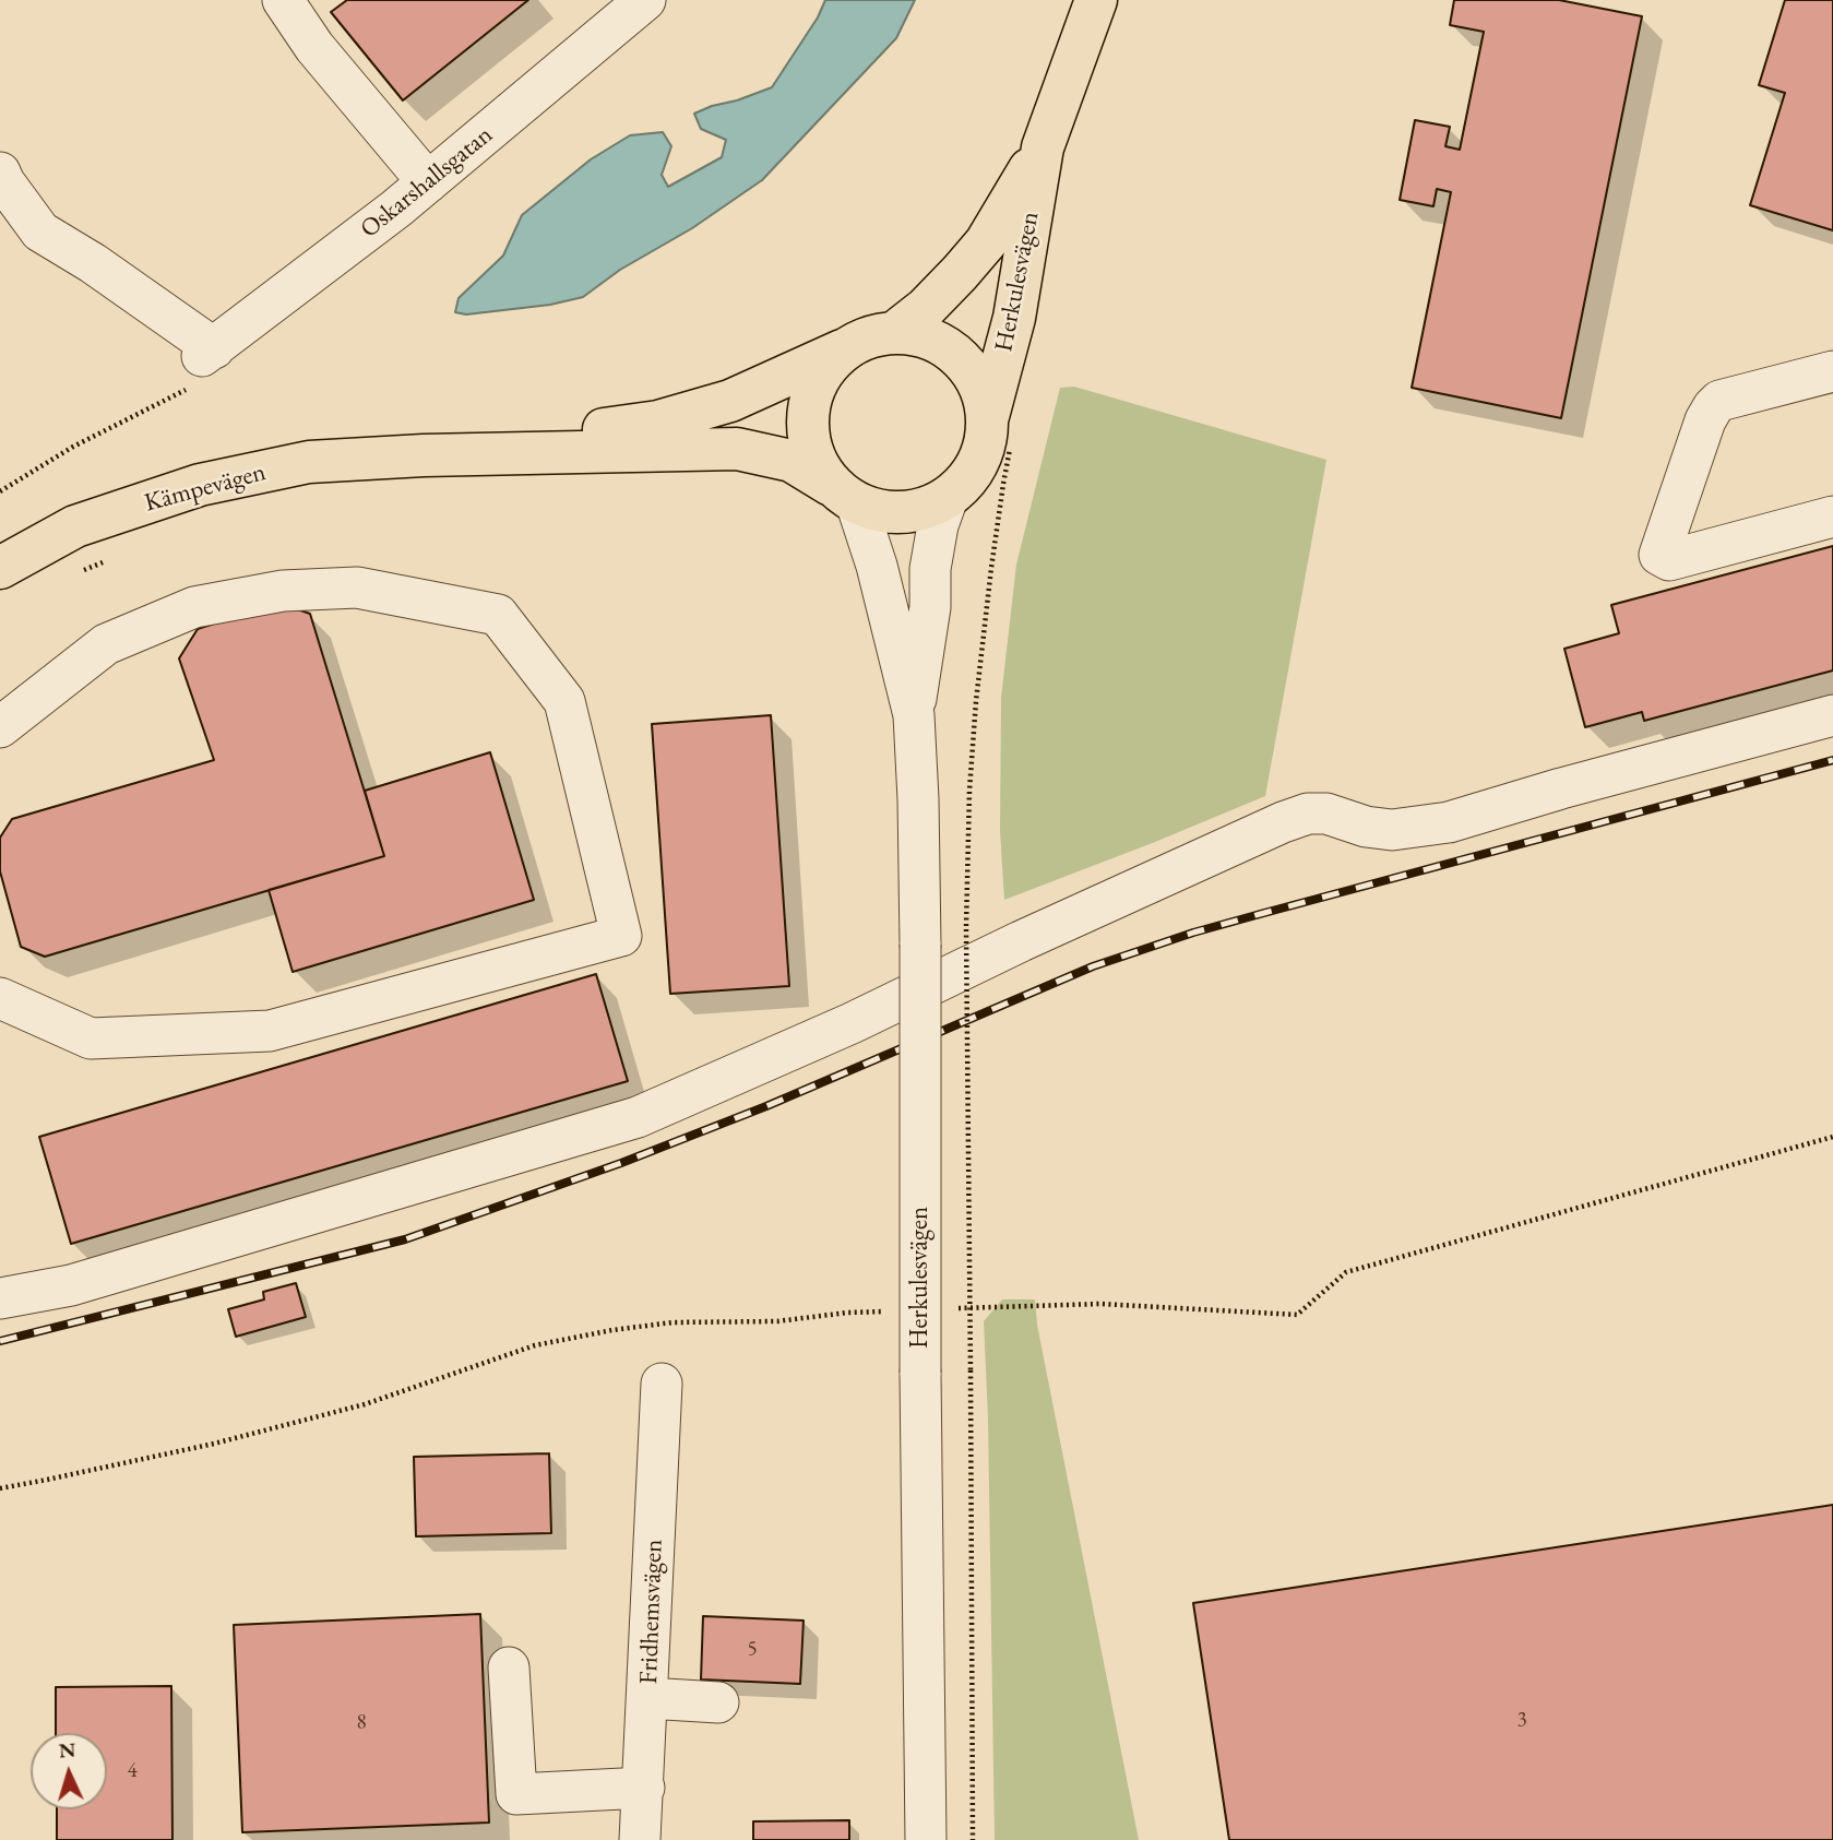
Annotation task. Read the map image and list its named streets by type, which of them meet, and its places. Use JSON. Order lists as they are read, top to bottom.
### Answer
{
  "streets": {
    "main road": ["Herkulesvägen", "Kämpevägen"],
    "street": ["Oskarshallsgatan", "Fridhemsvägen"]
  },
  "crossings": [
    ["Herkulesvägen", "Kämpevägen"]
  ],
  "house_numbers": [
    "5",
    "3",
    "8",
    "4"
  ],
  "north": "top"
}
